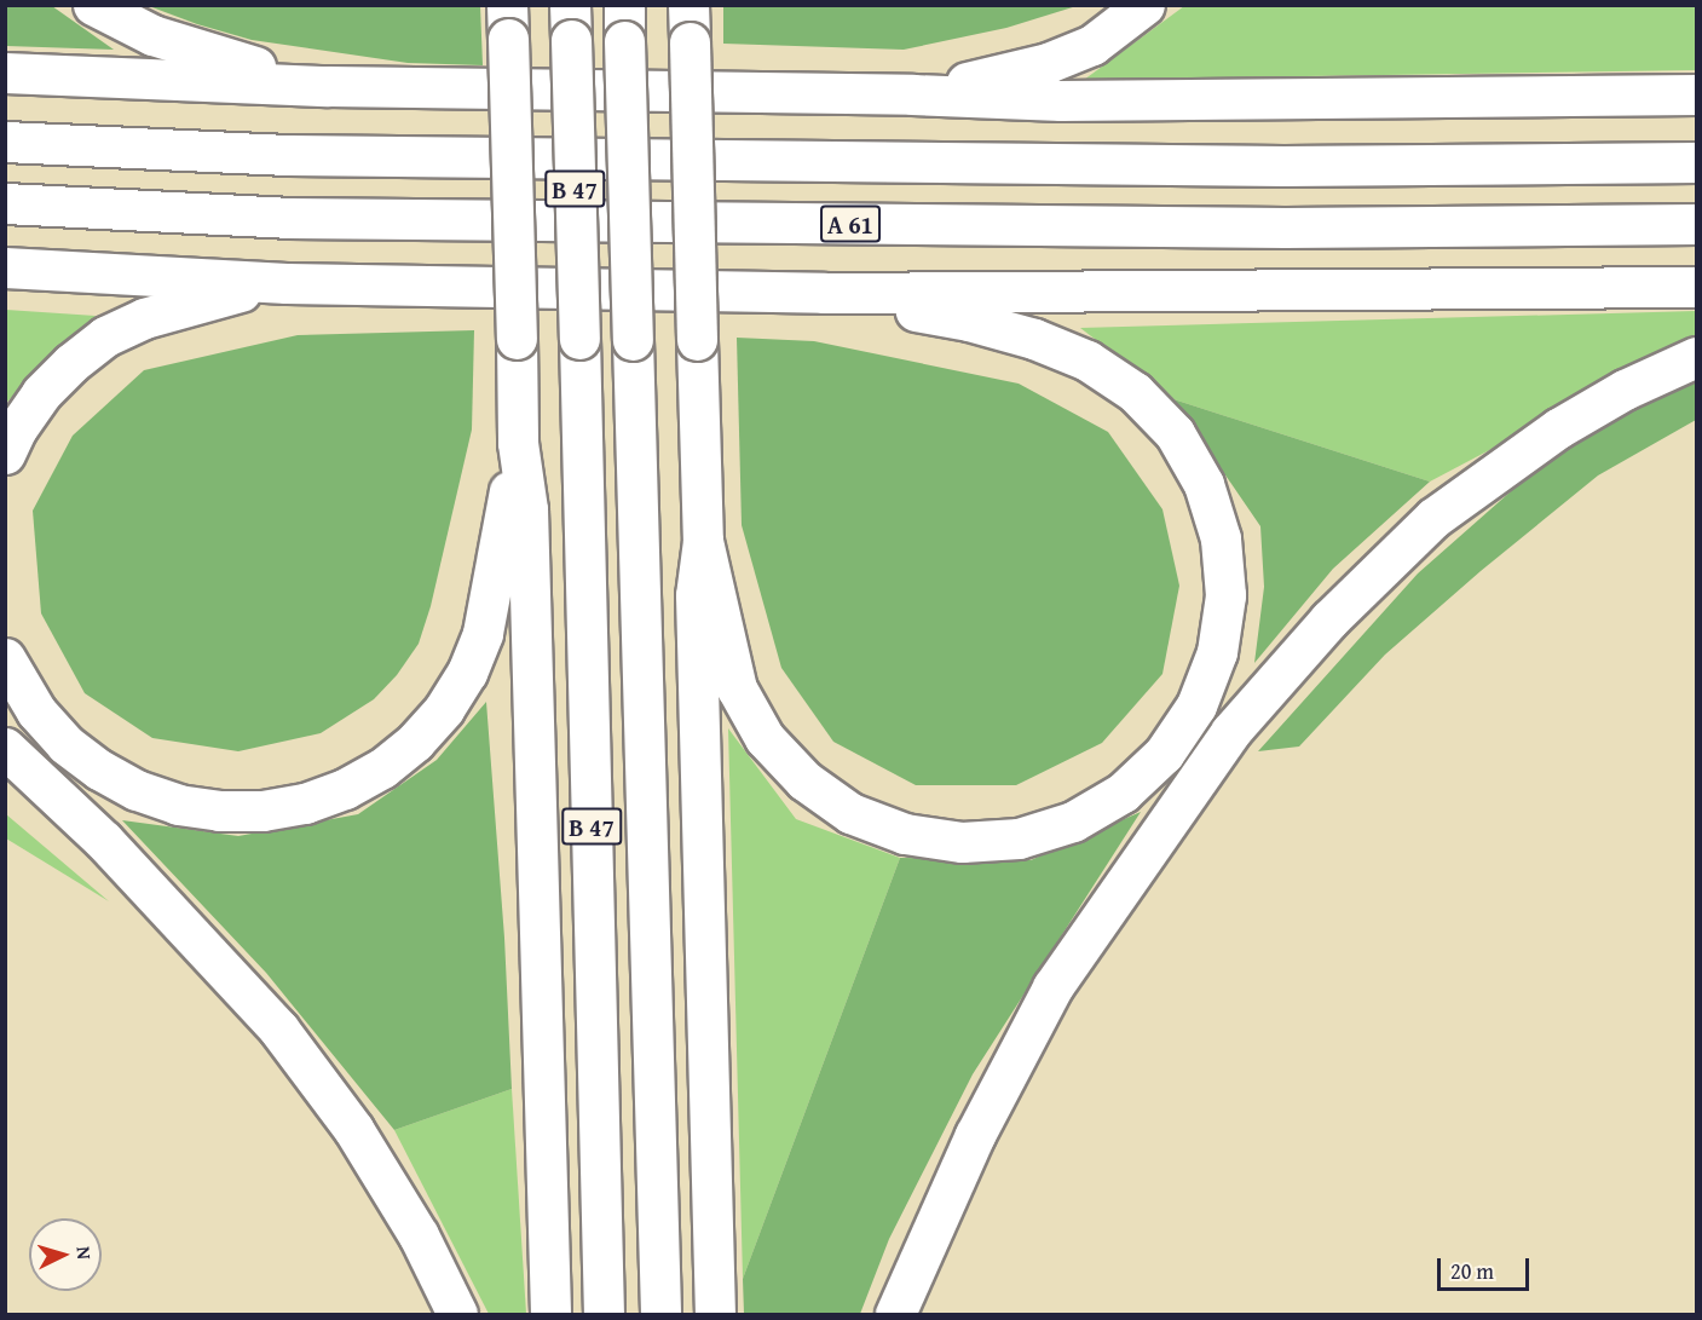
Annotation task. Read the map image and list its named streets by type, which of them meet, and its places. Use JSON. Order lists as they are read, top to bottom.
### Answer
{
  "streets": {
    "highway": ["B 47", "A 61"]
  },
  "scale_bar": "20 m",
  "north": "right"
}
